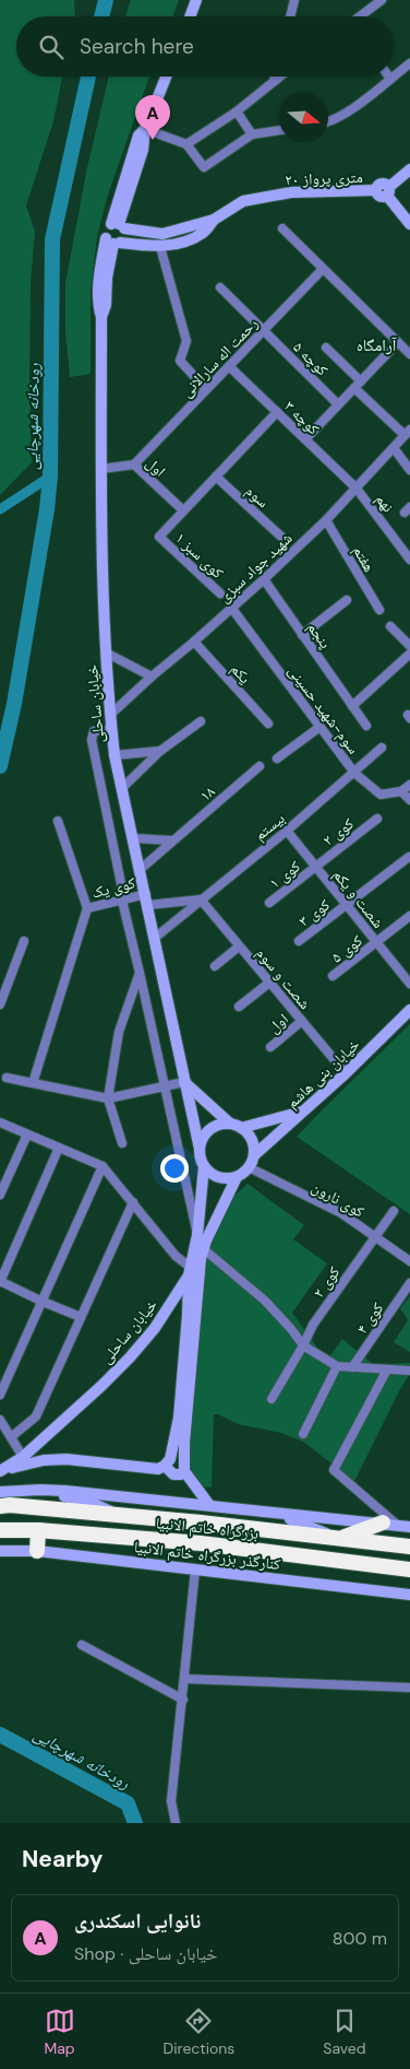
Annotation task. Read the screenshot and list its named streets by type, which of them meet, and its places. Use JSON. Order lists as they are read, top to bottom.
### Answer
{
  "streets": {
    "highway": ["بزرگراه خاتم الانبیا"],
    "street": [
      "۲۰ متری پرواز",
      "رحمت اله سارالانی",
      "کوچه ۵",
      "کوچه ۳",
      "اول",
      "سوم",
      "نهم",
      "کوی سبز ۱",
      "هفتم",
      "شهید جواد سبزی",
      "پنجم",
      "یکم",
      "خیابان ساحلی",
      "سوم-شهید حسینی",
      "۱۸",
      "بیستم",
      "کوی ۲",
      "کوی ۱",
      "کوی یک",
      "شصت و یکم",
      "کوی ۳",
      "کوی ۵",
      "شصت و سوم",
      "خیابان بنی هاشم",
      "کوی نارون",
      "کوی ۴",
      "کنارگذر بزرگراه خاتم الانبیا"
    ]
  },
  "crossings": [
    ["۲۰ متری پرواز", "خیابان ساحلی"],
    ["رحمت اله سارالانی", "کوچه ۵"],
    ["رحمت اله سارالانی", "کوچه ۳"],
    ["رحمت اله سارالانی", "اول"],
    ["کوچه ۳", "نهم"],
    ["کوچه ۳", "شهید جواد سبزی"],
    ["اول", "کوی سبز ۱"],
    ["اول", "خیابان ساحلی"],
    ["اول", "شصت و سوم"],
    ["نهم", "شهید جواد سبزی"],
    ["هفتم", "شهید جواد سبزی"],
    ["شهید جواد سبزی", "پنجم"],
    ["شهید جواد سبزی", "یکم"],
    ["شهید جواد سبزی", "خیابان ساحلی"],
    ["شهید جواد سبزی", "سوم-شهید حسینی"],
    ["خیابان ساحلی", "۱۸"],
    ["خیابان ساحلی", "بیستم"],
    ["خیابان ساحلی", "کوی یک"],
    ["خیابان ساحلی", "خیابان بنی هاشم"],
    ["خیابان ساحلی", "کوی نارون"],
    ["سوم-شهید حسینی", "بیستم"],
    ["بیستم", "کوی یک"],
    ["بیستم", "شصت و یکم"],
    ["بیستم", "شصت و سوم"],
    ["کوی ۲", "کوی ۱"],
    ["کوی ۲", "شصت و یکم"],
    ["کوی ۲", "کوی نارون"],
    ["کوی ۱", "شصت و یکم"],
    ["کوی یک", "شصت و سوم"],
    ["شصت و یکم", "کوی ۳"],
    ["شصت و یکم", "کوی ۵"],
    ["شصت و سوم", "خیابان بنی هاشم"],
    ["خیابان بنی هاشم", "کوی نارون"]
  ],
  "districts": ["آرامگاه"],
  "water": ["رودخانه شهرچایی"],
  "north": "right",
  "page": {
    "search": "Search here",
    "pins": "A",
    "heading": "Nearby",
    "list": [
      {
        "mark": "A",
        "name": "نانوایی اسکندری",
        "note": "Shop · خیابان ساحلی",
        "value": "800 m"
      }
    ],
    "nav": ["Map", "Directions", "Saved"]
  }
}
